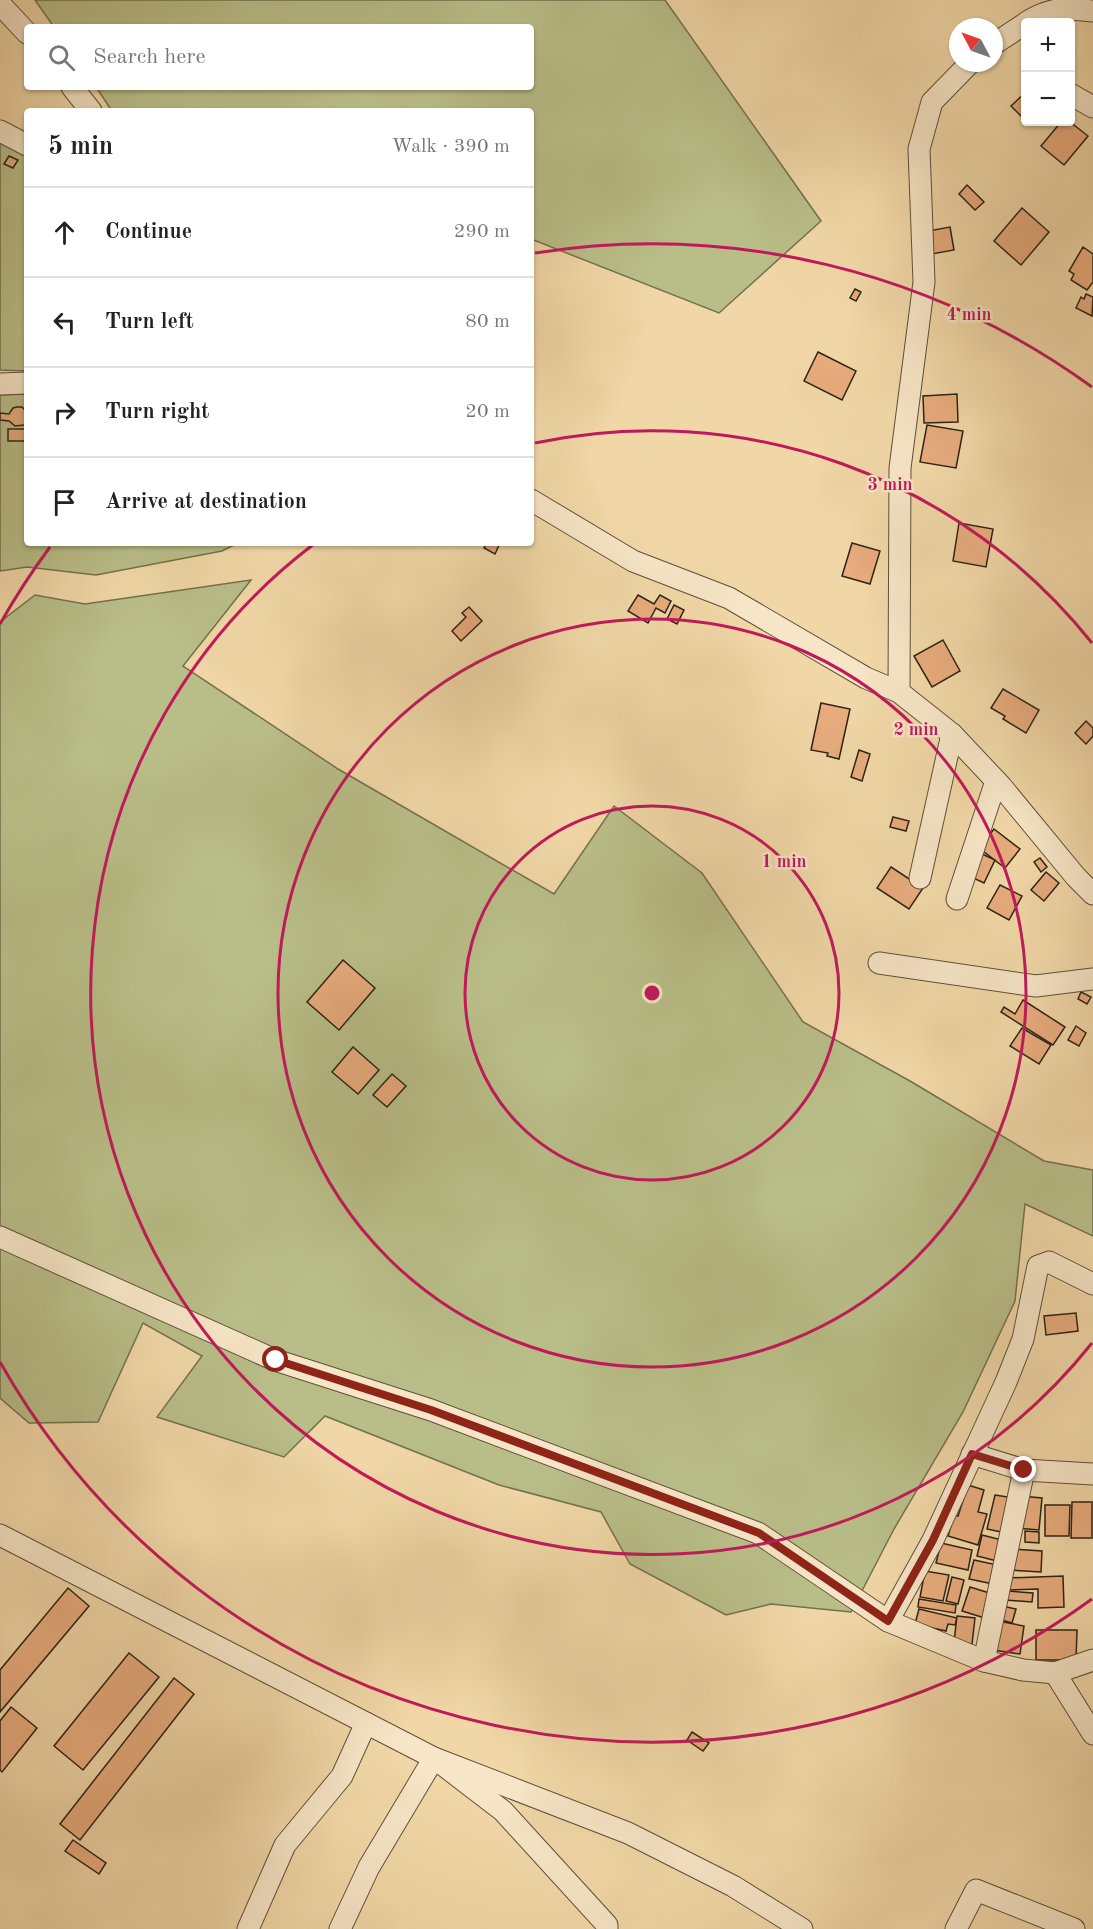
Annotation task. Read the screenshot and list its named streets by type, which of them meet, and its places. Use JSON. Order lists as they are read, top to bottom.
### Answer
{
  "north": "top left",
  "page": {
    "map_buttons": ["+", "−"],
    "search": "Search here",
    "heading": ["5 min", "Walk · 390 m"],
    "list": [
      ["Continue", "290 m"],
      ["Turn left", "80 m"],
      ["Turn right", "20 m"],
      "Arrive at destination"
    ]
  },
  "rings": [
    "4 min",
    "3 min",
    "2 min",
    "1 min"
  ]
}
